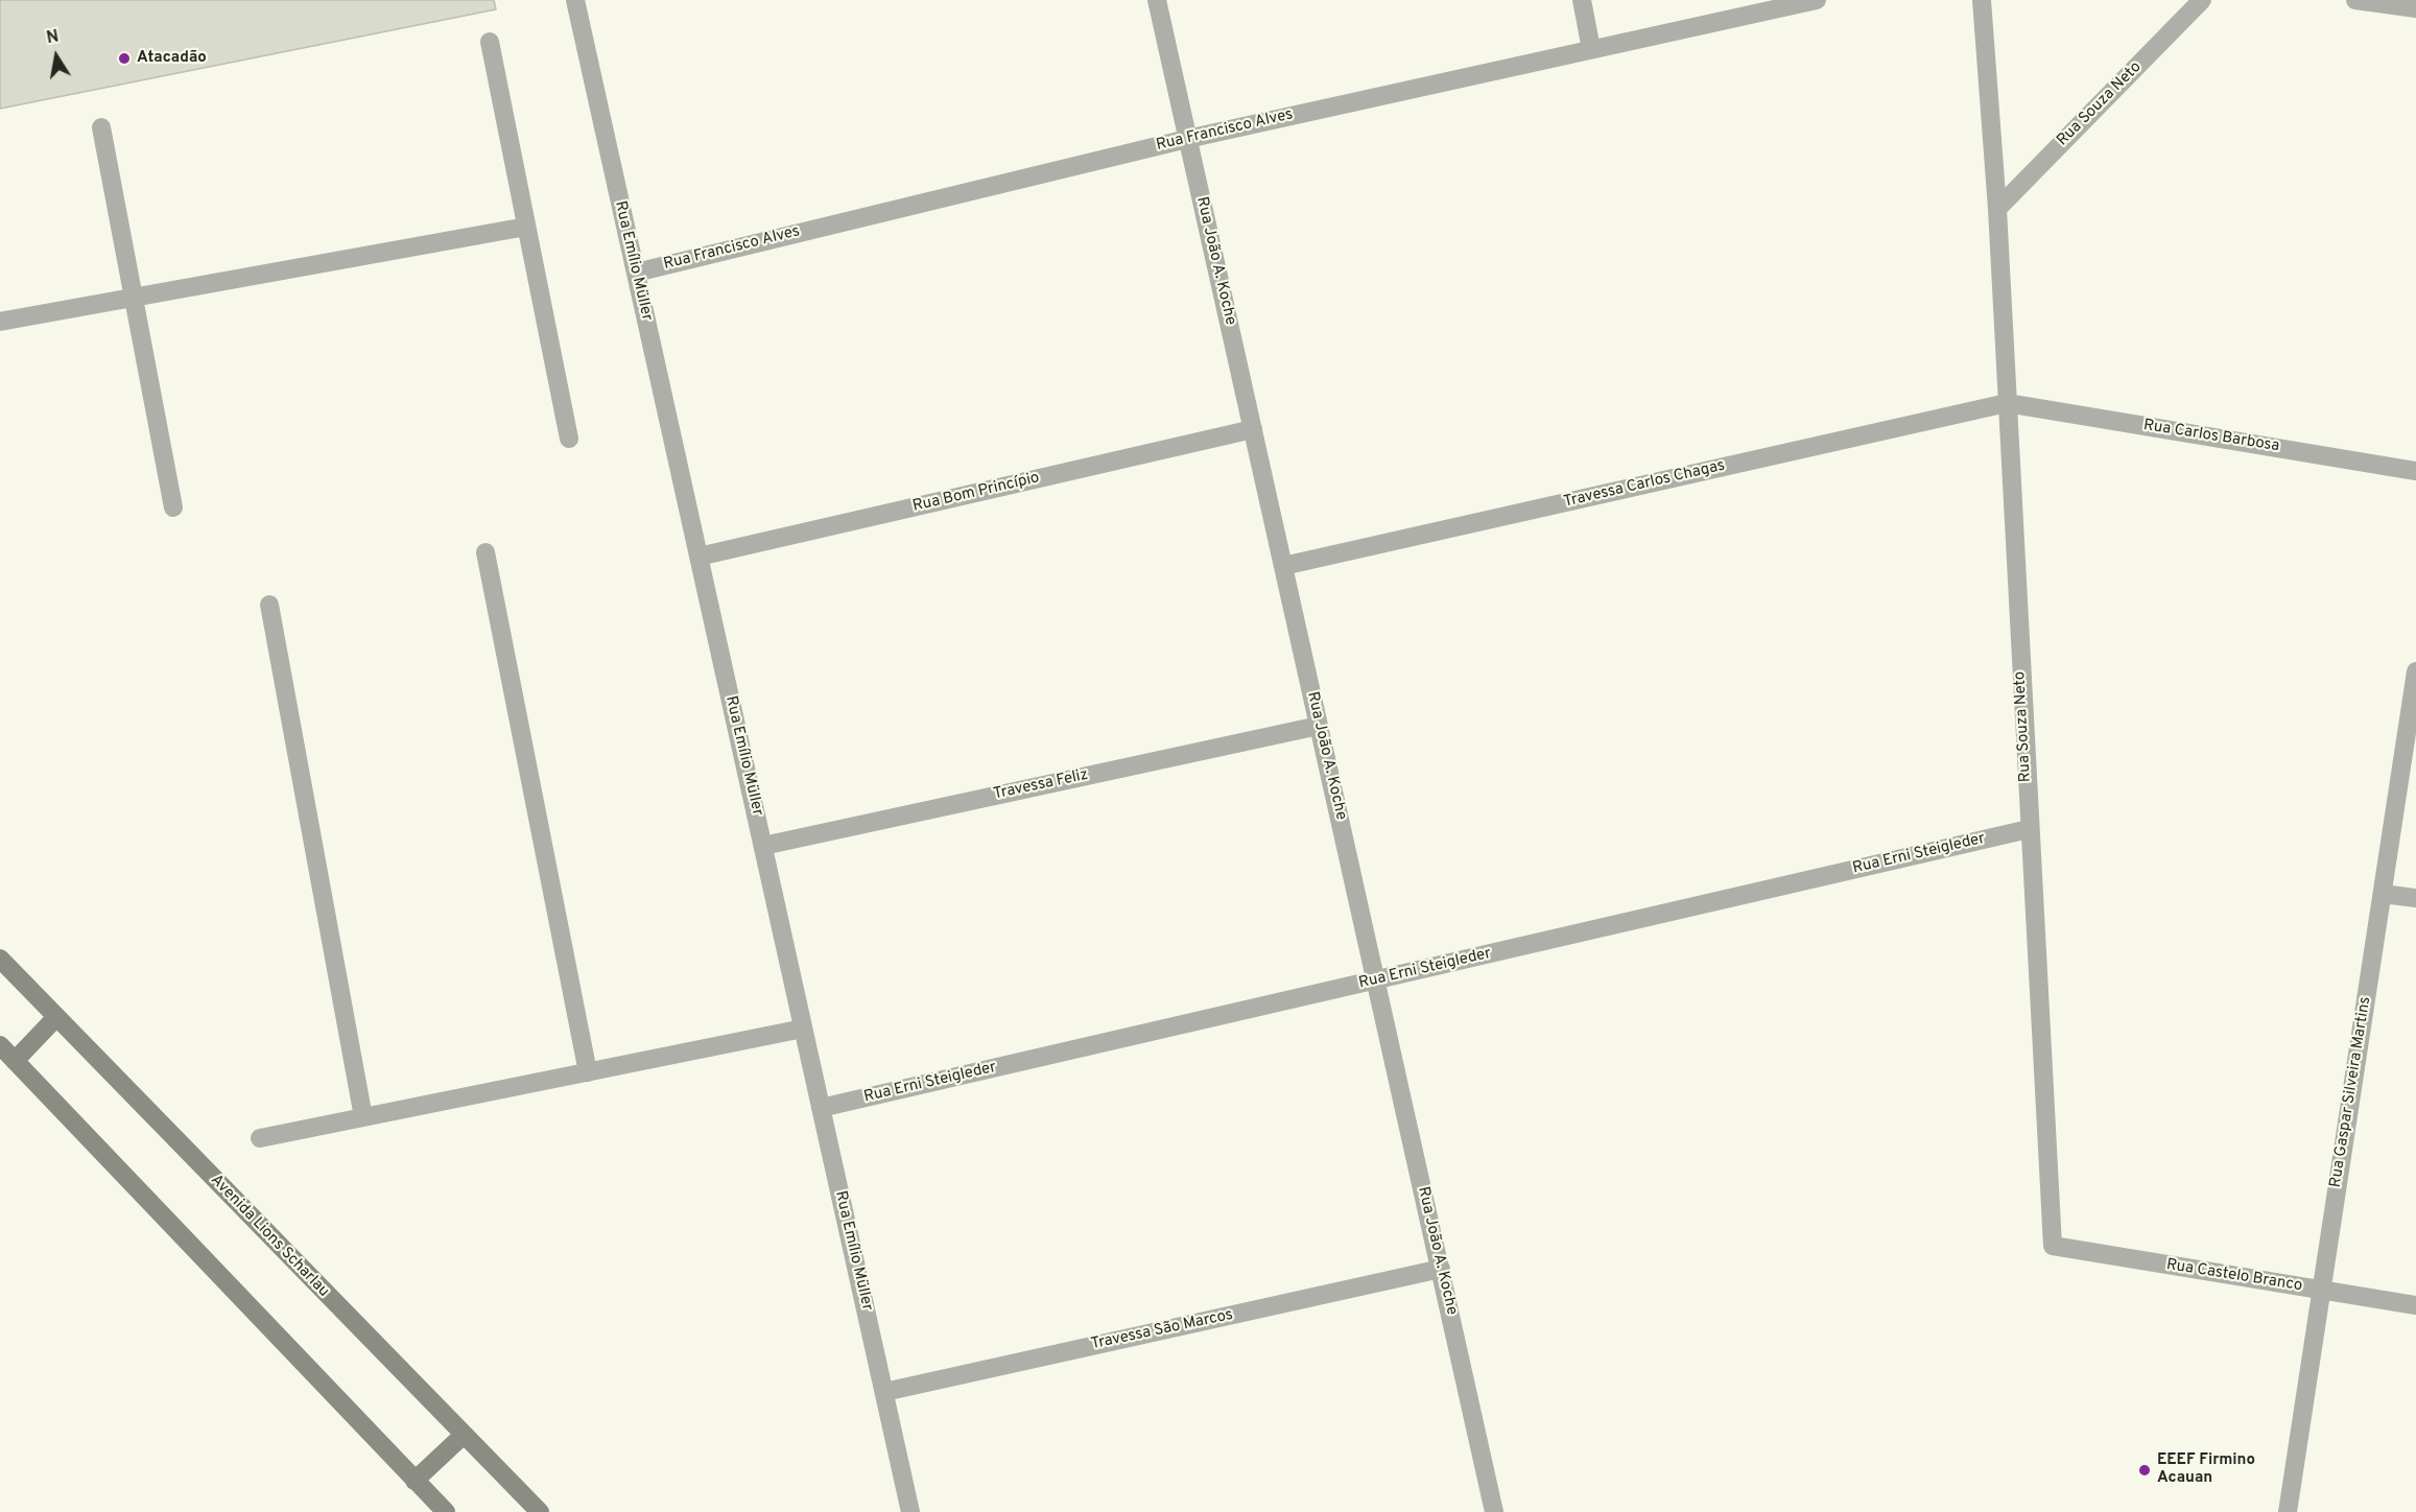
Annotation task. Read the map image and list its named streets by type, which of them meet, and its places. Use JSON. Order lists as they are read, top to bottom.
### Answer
{
  "streets": {
    "street": [
      "Rua Souza Neto",
      "Rua Francisco Alves",
      "Rua Emílio Müller",
      "Rua João A. Koche",
      "Rua Carlos Barbosa",
      "Travessa Carlos Chagas",
      "Rua Bom Princípio",
      "Travessa Feliz",
      "Rua Erni Steigleder",
      "Rua Gaspar Silveira Martins",
      "Avenida Lions Scharlau",
      "Rua Castelo Branco",
      "Travessa São Marcos"
    ]
  },
  "crossings": [
    ["Rua Souza Neto", "Rua Carlos Barbosa"],
    ["Rua Souza Neto", "Travessa Carlos Chagas"],
    ["Rua Souza Neto", "Rua Erni Steigleder"],
    ["Rua Souza Neto", "Rua Castelo Branco"],
    ["Rua Francisco Alves", "Rua Emílio Müller"],
    ["Rua Francisco Alves", "Rua João A. Koche"],
    ["Rua Emílio Müller", "Rua Bom Princípio"],
    ["Rua Emílio Müller", "Travessa Feliz"],
    ["Rua Emílio Müller", "Rua Erni Steigleder"],
    ["Rua Emílio Müller", "Travessa São Marcos"],
    ["Rua João A. Koche", "Travessa Carlos Chagas"],
    ["Rua João A. Koche", "Rua Bom Princípio"],
    ["Rua João A. Koche", "Travessa Feliz"],
    ["Rua João A. Koche", "Rua Erni Steigleder"],
    ["Rua João A. Koche", "Travessa São Marcos"],
    ["Rua Carlos Barbosa", "Travessa Carlos Chagas"],
    ["Rua Gaspar Silveira Martins", "Rua Castelo Branco"]
  ],
  "places": ["Atacadão", "EEEF Firmino Acauan"],
  "north": "top"
}
